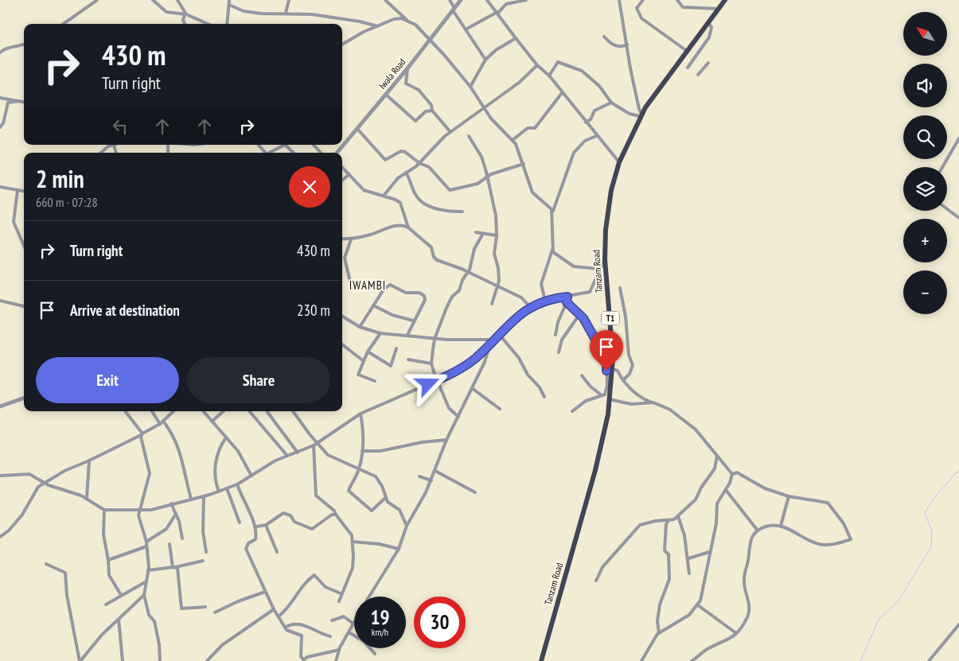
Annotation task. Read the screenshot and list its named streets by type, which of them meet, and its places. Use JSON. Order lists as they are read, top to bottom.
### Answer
{
  "streets": {
    "highway": ["Tanzam Road", "T1"],
    "street": ["Iwala Road"]
  },
  "districts": ["IWAMBI"],
  "north": "top left",
  "page": {
    "map_buttons": ["+", "−"],
    "turn": ["430 m", "Turn right"],
    "heading": ["2 min", "660 m · 07:28"],
    "list": [
      {
        "name": "Turn right",
        "value": "430 m"
      },
      {
        "name": "Arrive at destination",
        "value": "230 m"
      }
    ],
    "buttons": ["Exit", "Share"],
    "speed": "19 km/h",
    "limit": "30"
  }
}
